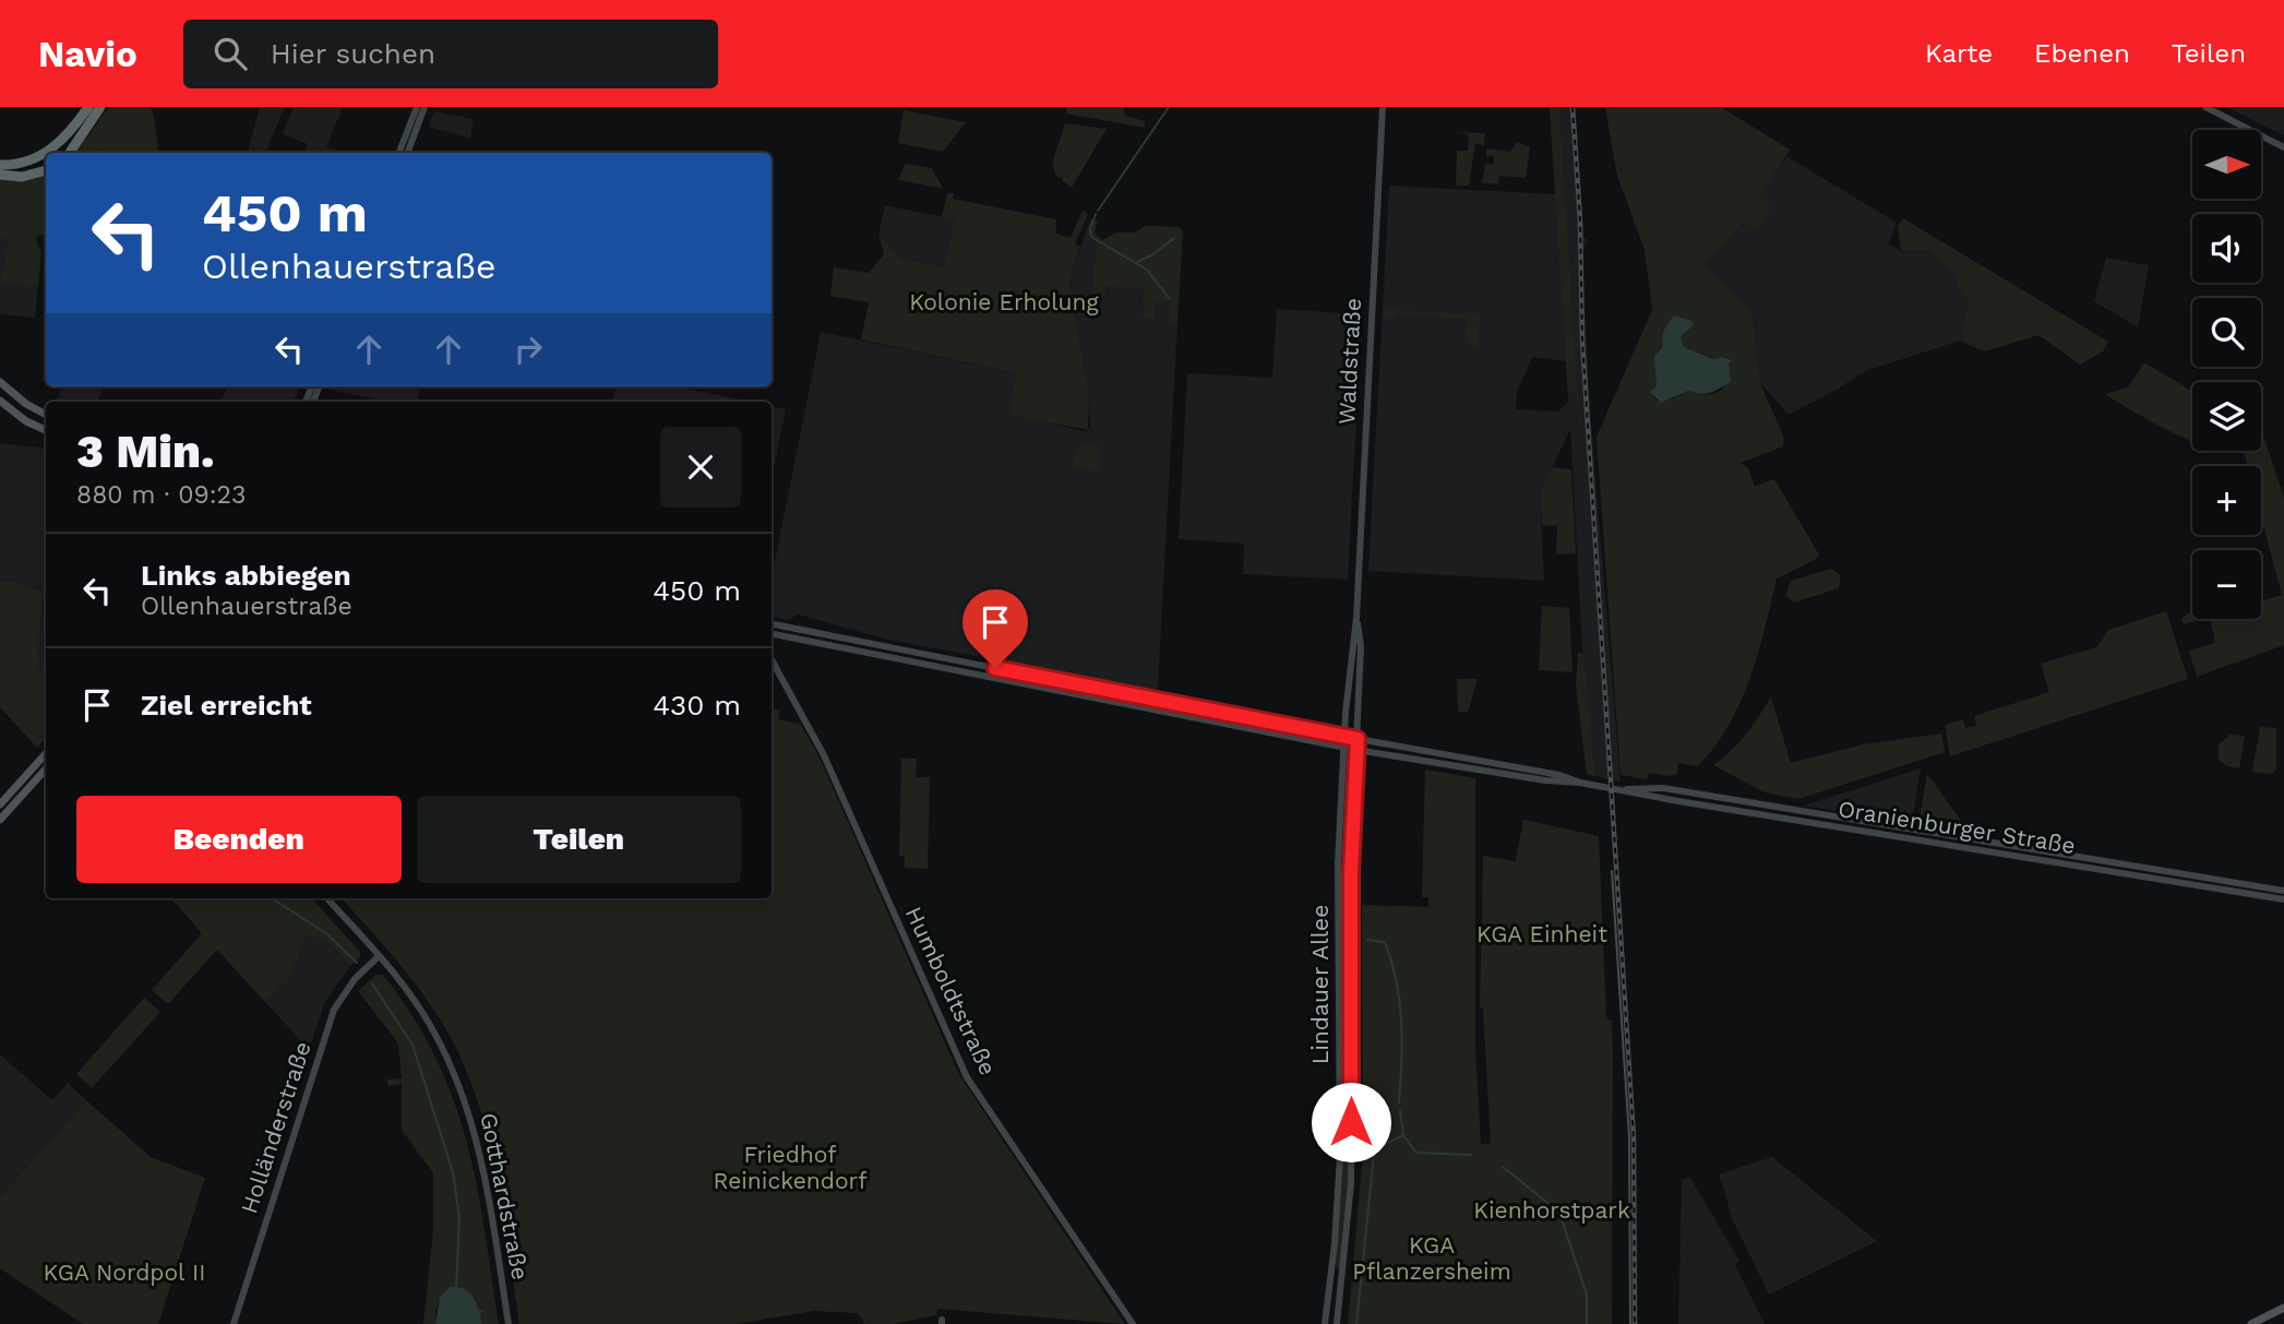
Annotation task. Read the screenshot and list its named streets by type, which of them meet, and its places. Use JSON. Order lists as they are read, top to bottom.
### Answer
{
  "streets": {
    "main road": [
      "Waldstraße",
      "Oranienburger Straße",
      "Lindauer Allee",
      "Humboldtstraße",
      "Holländerstraße",
      "Gotthardstraße"
    ]
  },
  "crossings": [
    ["Waldstraße", "Lindauer Allee"],
    ["Holländerstraße", "Gotthardstraße"]
  ],
  "parks": [
    "Kolonie Erholung",
    "KGA Einheit",
    "Friedhof Reinickendorf",
    "Kienhorstpark",
    "KGA Pflanzersheim",
    "KGA Nordpol II"
  ],
  "north": "right",
  "page": {
    "header": "Navio",
    "search": "Hier suchen",
    "nav": ["Karte", "Ebenen", "Teilen"],
    "map_buttons": ["+", "−"],
    "turn": ["450 m", "Ollenhauerstraße"],
    "heading": ["3 Min.", "880 m · 09:23"],
    "list": [
      {
        "name": "Links abbiegen",
        "note": "Ollenhauerstraße",
        "value": "450 m"
      },
      {
        "name": "Ziel erreicht",
        "value": "430 m"
      }
    ],
    "buttons": ["Beenden", "Teilen"]
  }
}
